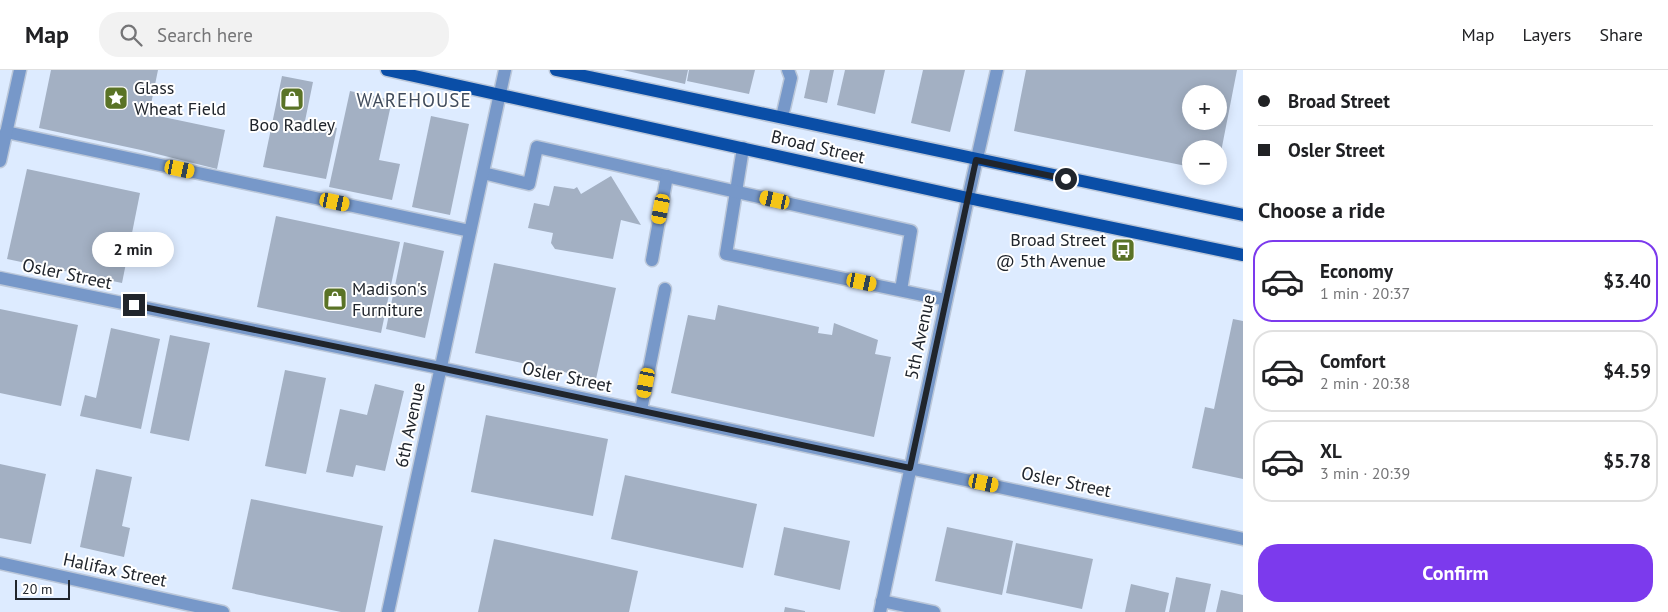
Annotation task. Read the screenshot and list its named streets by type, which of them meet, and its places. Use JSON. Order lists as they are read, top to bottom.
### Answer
{
  "streets": {
    "main road": ["Broad Street"],
    "street": [
      "Osler Street",
      "5th Avenue",
      "6th Avenue",
      "Halifax Street"
    ]
  },
  "crossings": [
    ["Broad Street", "5th Avenue"],
    ["Broad Street", "6th Avenue"],
    ["Osler Street", "5th Avenue"],
    ["Osler Street", "6th Avenue"]
  ],
  "districts": ["WAREHOUSE"],
  "places": {
    "place": ["Glass Wheat Field"],
    "shop": ["Boo Radley", "Madison's Furniture"],
    "bus stop": ["Broad Street @ 5th Avenue"]
  },
  "scale_bar": "20 m",
  "page": {
    "header": "Map",
    "search": "Search here",
    "nav": ["Map", "Layers", "Share"],
    "banner": ["Broad Street", "Osler Street"],
    "map_buttons": ["+", "−"],
    "heading": "Choose a ride",
    "bubble": "2 min",
    "list": [
      {
        "name": "Economy",
        "note": "1 min · 20:37",
        "value": "$3.40"
      },
      {
        "name": "Comfort",
        "note": "2 min · 20:38",
        "value": "$4.59"
      },
      {
        "name": "XL",
        "note": "3 min · 20:39",
        "value": "$5.78"
      }
    ],
    "buttons": "Confirm",
    "scale": "20 m"
  }
}
